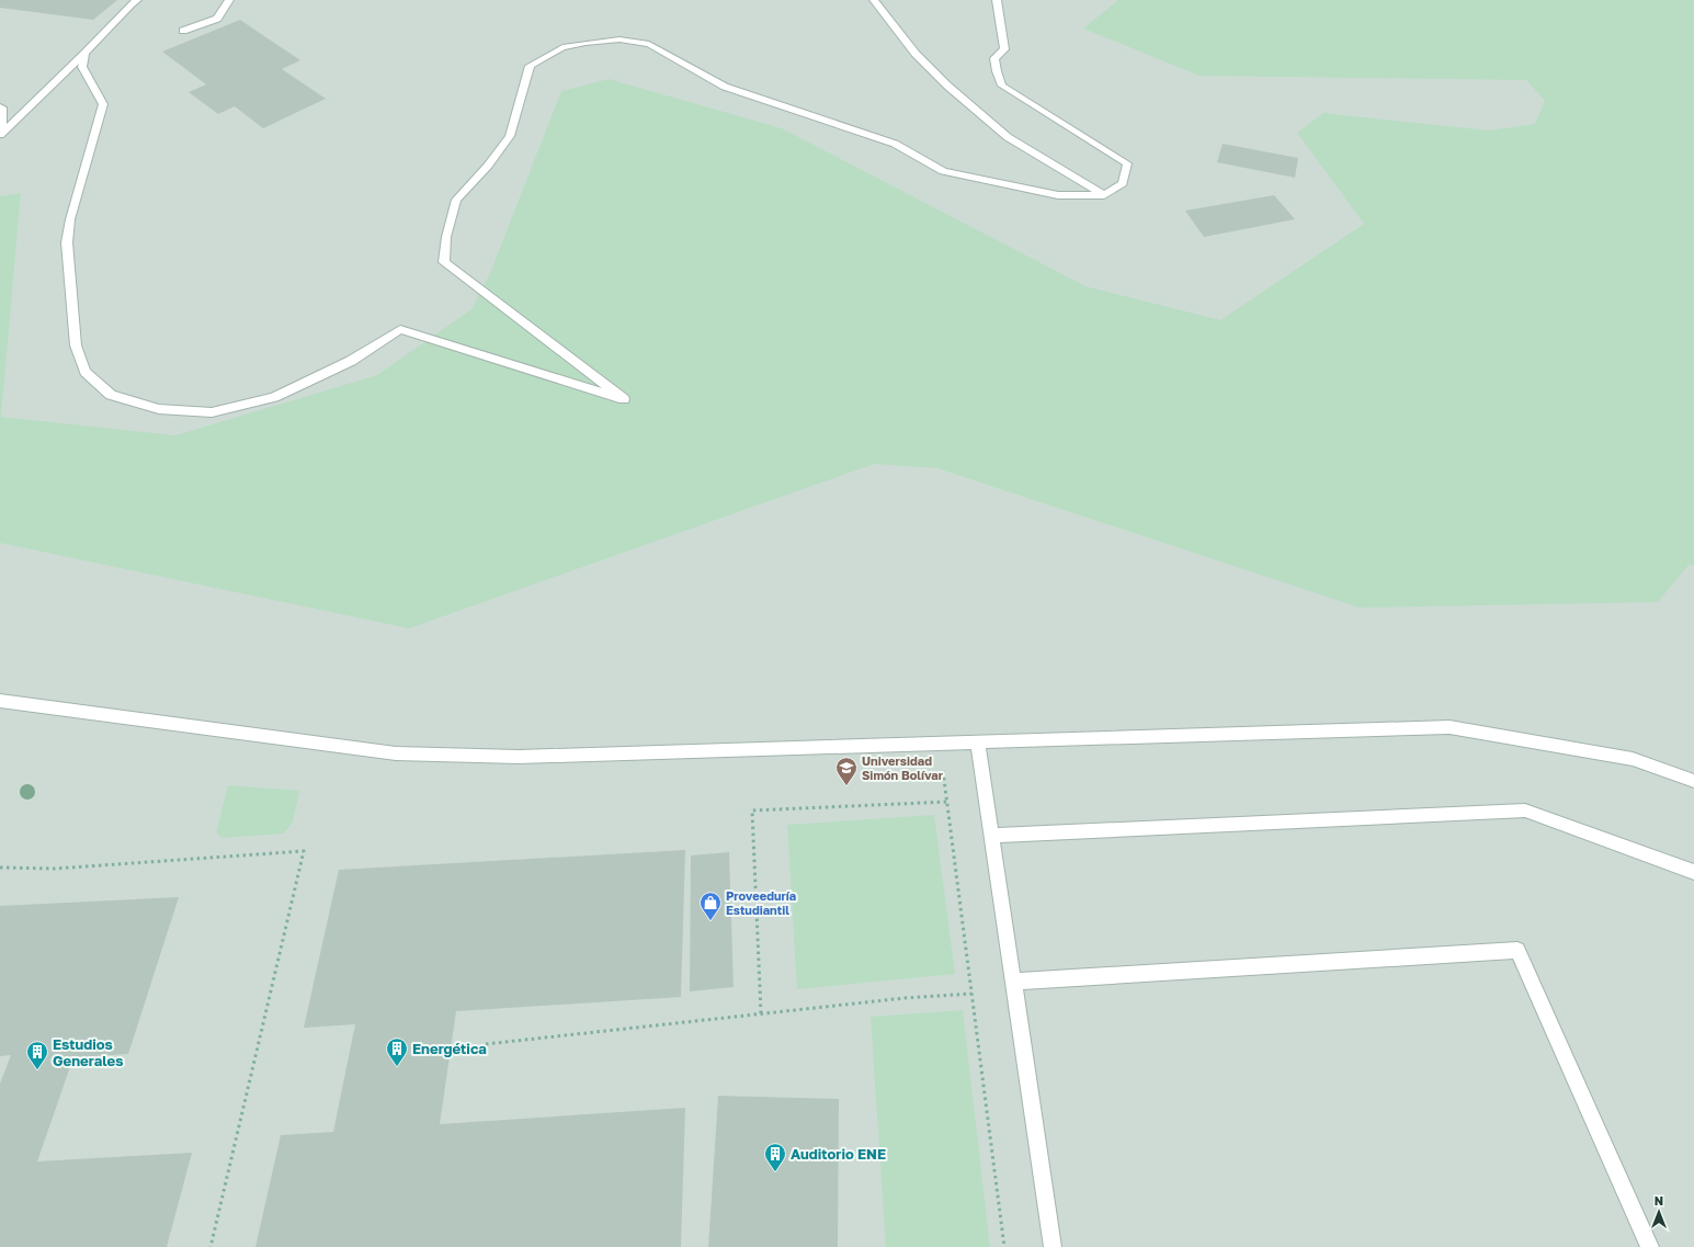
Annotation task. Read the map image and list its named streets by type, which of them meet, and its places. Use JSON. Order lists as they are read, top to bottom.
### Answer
{
  "places": {
    "school or university": ["Universidad Simón Bolívar"],
    "shop": ["Proveeduría Estudiantil"],
    "building": ["Energética", "Estudios Generales", "Auditorio ENE"]
  },
  "north": "top"
}
